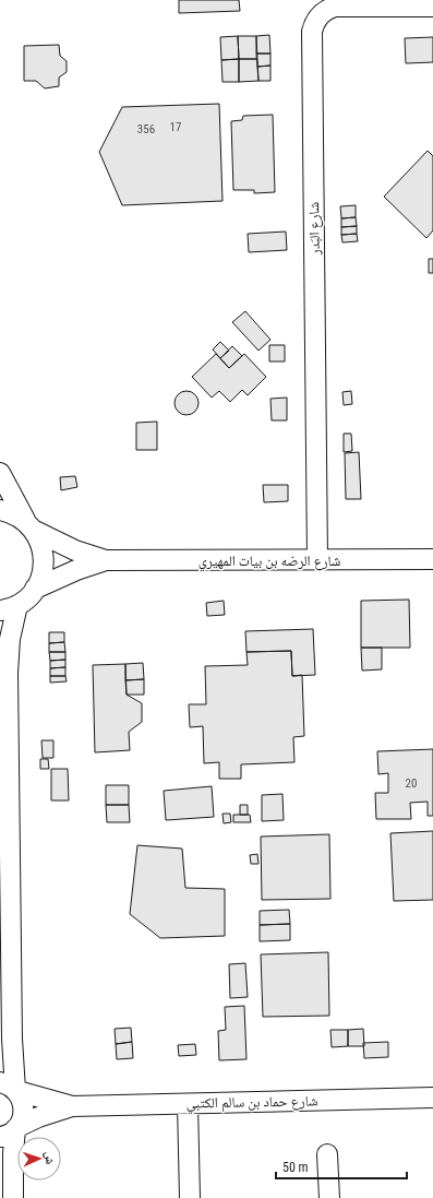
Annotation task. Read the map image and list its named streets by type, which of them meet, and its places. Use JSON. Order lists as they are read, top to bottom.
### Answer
{
  "streets": {
    "street": ["شارع البَدر", "شارع الرضه بن بيات المهيري", "شارع حماد بن سالم الكتبي"]
  },
  "crossings": [
    ["شارع البَدر", "شارع الرضه بن بيات المهيري"]
  ],
  "house_numbers": ["17", "356", "20"],
  "scale_bar": "50 m",
  "north": "right"
}
